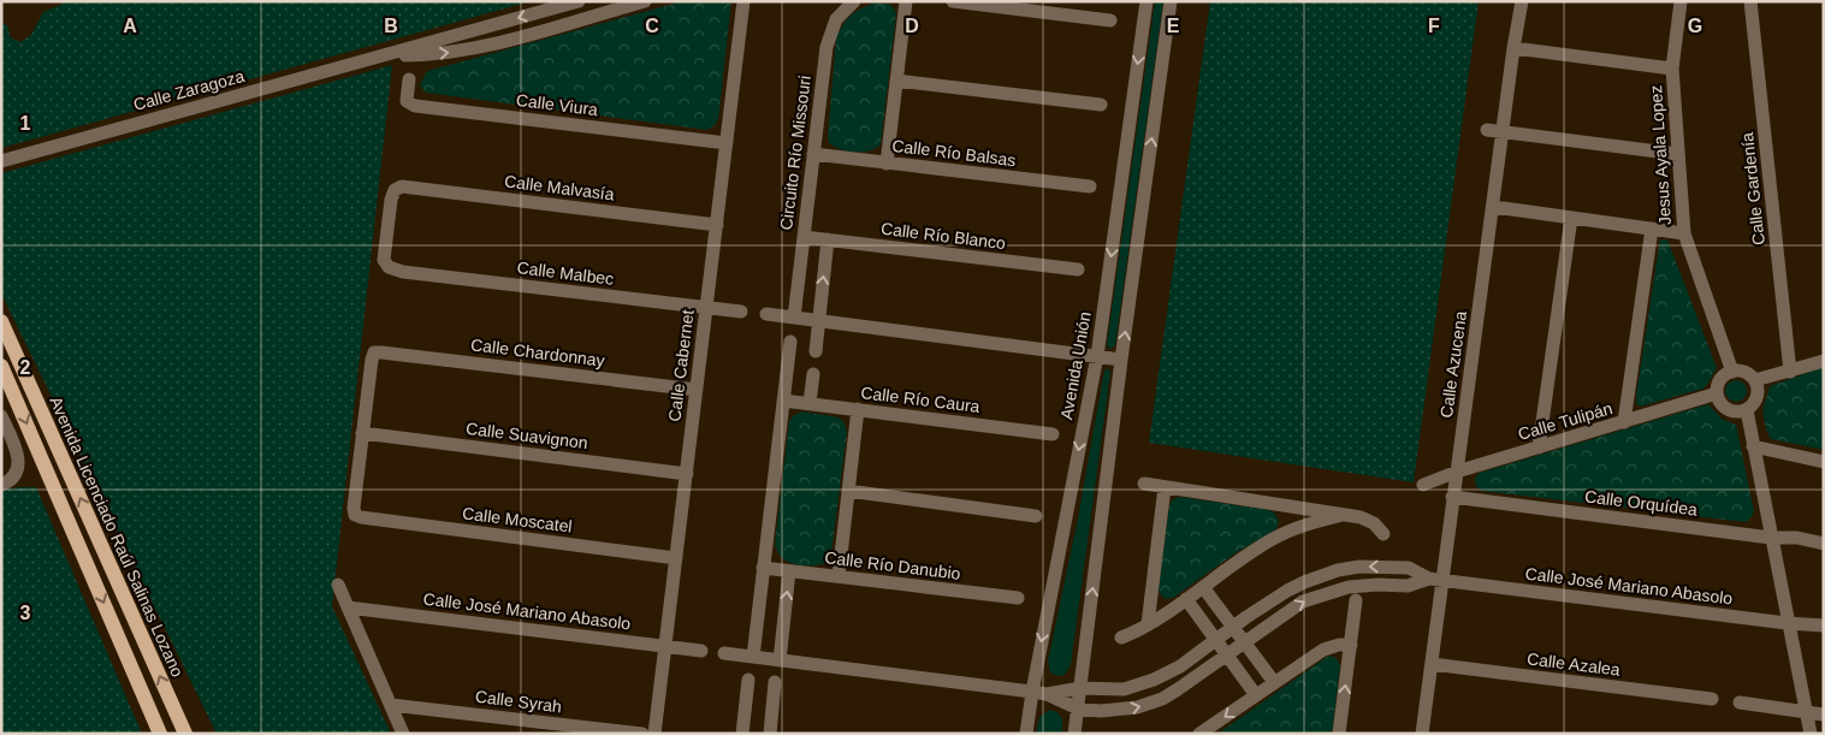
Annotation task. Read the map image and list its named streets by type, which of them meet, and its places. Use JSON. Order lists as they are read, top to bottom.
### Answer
{
  "streets": {
    "main road": ["Avenida Licenciado Raúl Salinas Lozano"],
    "street": [
      "Calle Zaragoza",
      "Calle Viura",
      "Circuito Río Missouri",
      "Calle Río Balsas",
      "Jesus Ayala Lopez",
      "Calle Malvasía",
      "Calle Gardenía",
      "Calle Río Blanco",
      "Calle Malbec",
      "Calle Chardonnay",
      "Calle Azucena",
      "Calle Cabernet",
      "Avenida Unión",
      "Calle Río Caura",
      "Calle Tulipán",
      "Calle Suavignon",
      "Calle Orquídea",
      "Calle Moscatel",
      "Calle Río Danubio",
      "Calle José Mariano Abasolo",
      "Calle Azalea",
      "Calle Syrah"
    ]
  },
  "crossings": [
    ["Calle Viura", "Calle Cabernet"],
    ["Circuito Río Missouri", "Calle Río Balsas"],
    ["Circuito Río Missouri", "Calle Río Blanco"],
    ["Jesus Ayala Lopez", "Calle Tulipán"],
    ["Calle Malvasía", "Calle Malbec"],
    ["Calle Malvasía", "Calle Cabernet"],
    ["Calle Malbec", "Calle Cabernet"],
    ["Calle Chardonnay", "Calle Cabernet"],
    ["Calle Chardonnay", "Calle Suavignon"],
    ["Calle Chardonnay", "Calle Moscatel"],
    ["Calle Azucena", "Calle Tulipán"],
    ["Calle Azucena", "Calle Orquídea"],
    ["Calle Azucena", "Calle José Mariano Abasolo"],
    ["Calle Azucena", "Calle Azalea"],
    ["Calle Cabernet", "Calle Suavignon"],
    ["Calle Cabernet", "Calle Moscatel"],
    ["Calle Cabernet", "Calle José Mariano Abasolo"],
    ["Avenida Unión", "Calle José Mariano Abasolo"],
    ["Calle Suavignon", "Calle Moscatel"]
  ],
  "grid": {
    "columns": [
      "A",
      "B",
      "C",
      "D",
      "E",
      "F",
      "G"
    ],
    "rows": ["1", "2", "3"]
  }
}
